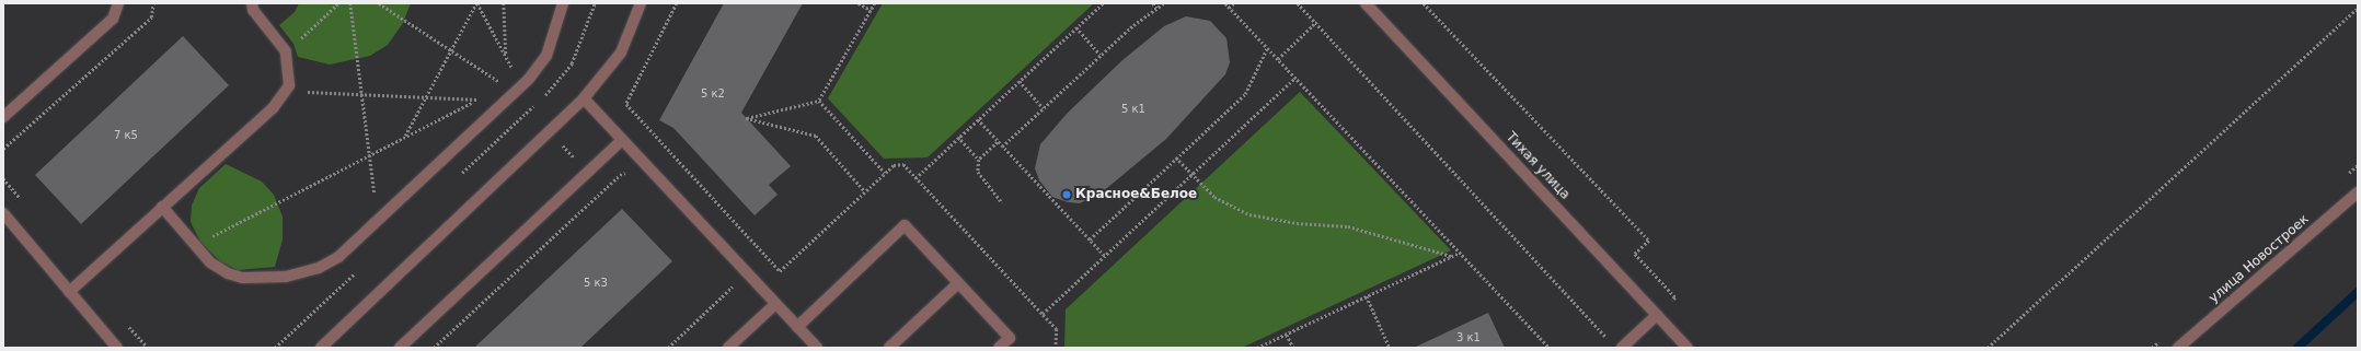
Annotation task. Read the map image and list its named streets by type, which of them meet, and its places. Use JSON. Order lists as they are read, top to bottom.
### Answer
{
  "streets": {
    "street": ["Тихая улица", "улица Новостроек"]
  },
  "places": ["Красное&Белое"],
  "house_numbers": [
    "5 к2",
    "5 к1",
    "7 к5",
    "5 к3",
    "3 к1"
  ]
}
